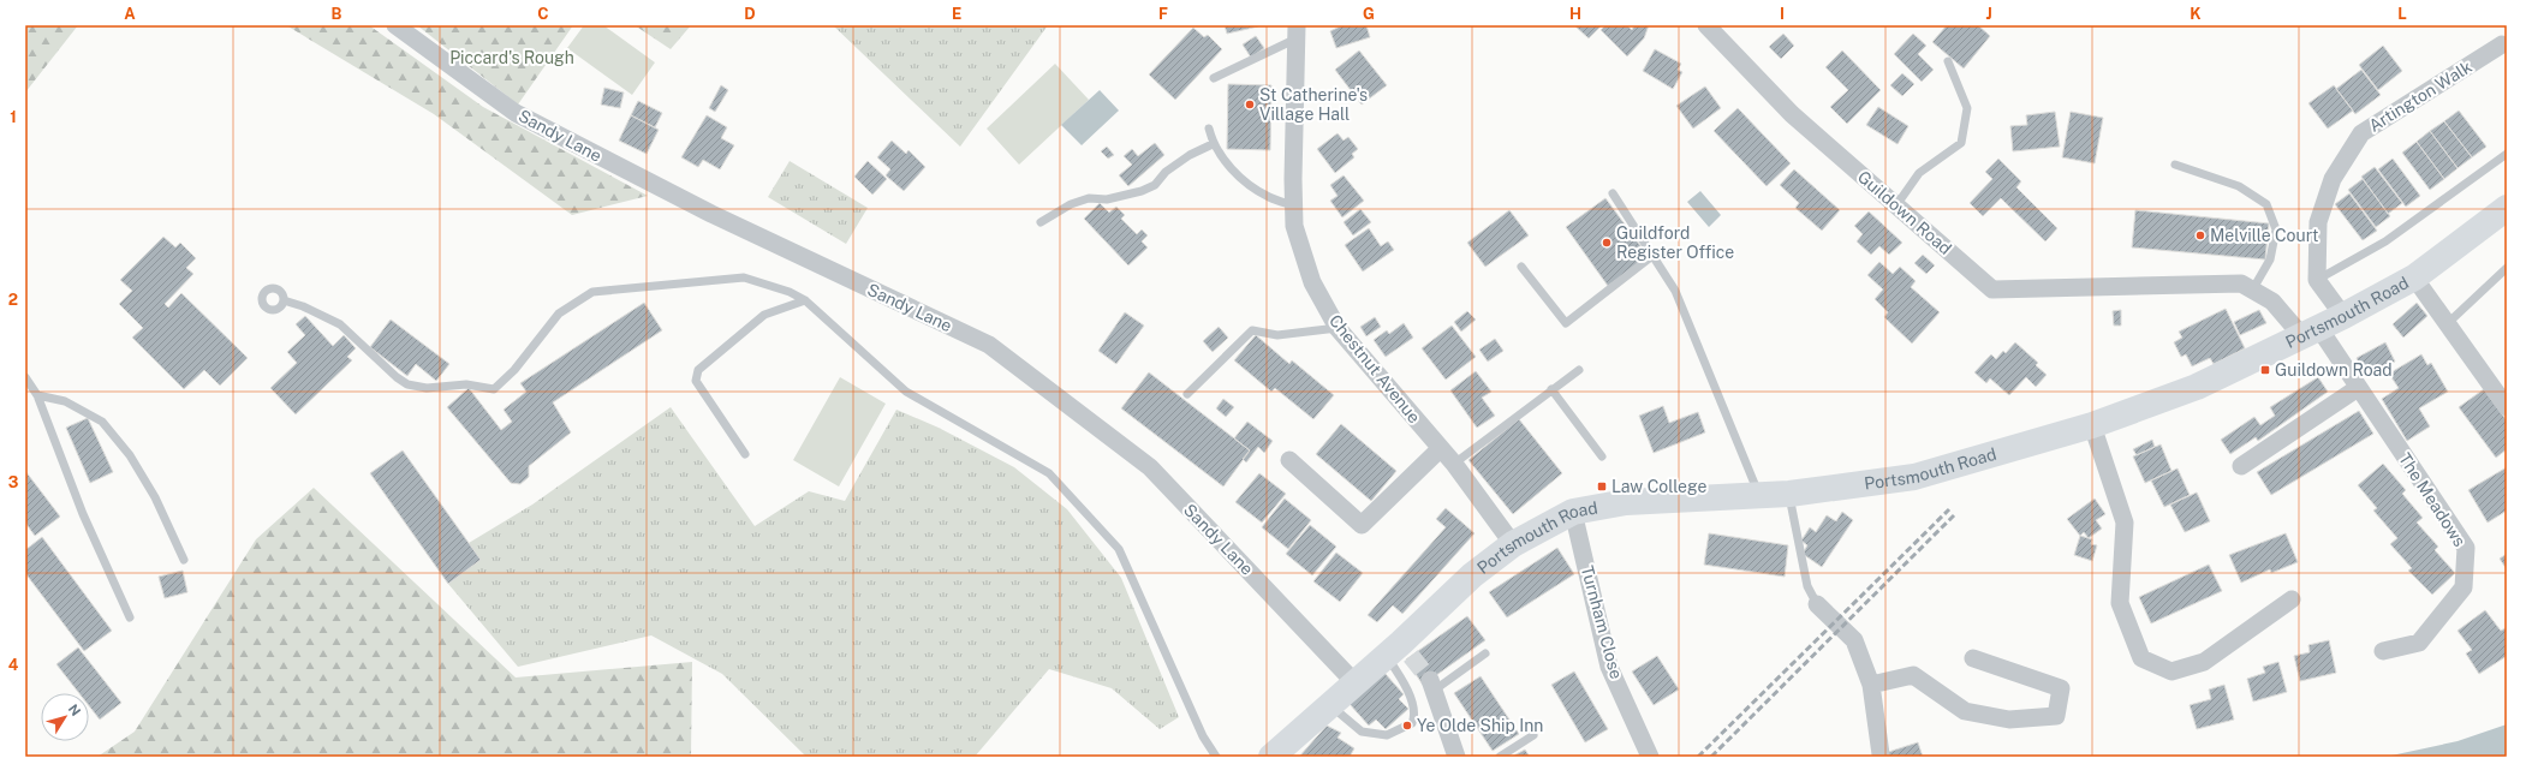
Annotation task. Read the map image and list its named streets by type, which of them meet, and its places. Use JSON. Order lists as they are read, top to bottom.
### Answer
{
  "streets": {
    "main road": ["Portsmouth Road"],
    "street": [
      "Artington Walk",
      "Sandy Lane",
      "Guildown Road",
      "Chestnut Avenue",
      "The Meadows",
      "Turnham Close"
    ]
  },
  "crossings": [
    ["Sandy Lane", "Portsmouth Road"],
    ["Guildown Road", "Portsmouth Road"],
    ["Guildown Road", "The Meadows"],
    ["Portsmouth Road", "Chestnut Avenue"],
    ["Portsmouth Road", "The Meadows"],
    ["Portsmouth Road", "Turnham Close"]
  ],
  "parks": ["Piccard's Rough"],
  "places": {
    "other": [
      "St Catherine's Village Hall",
      "Melville Court",
      "Guildford Register Office",
      "Ye Olde Ship Inn"
    ],
    "transit": ["Guildown Road", "Law College"]
  },
  "north": "top right",
  "grid": {
    "columns": [
      "A",
      "B",
      "C",
      "D",
      "E",
      "F",
      "G",
      "H",
      "I",
      "J",
      "K",
      "L"
    ],
    "rows": [
      "1",
      "2",
      "3",
      "4"
    ]
  }
}
